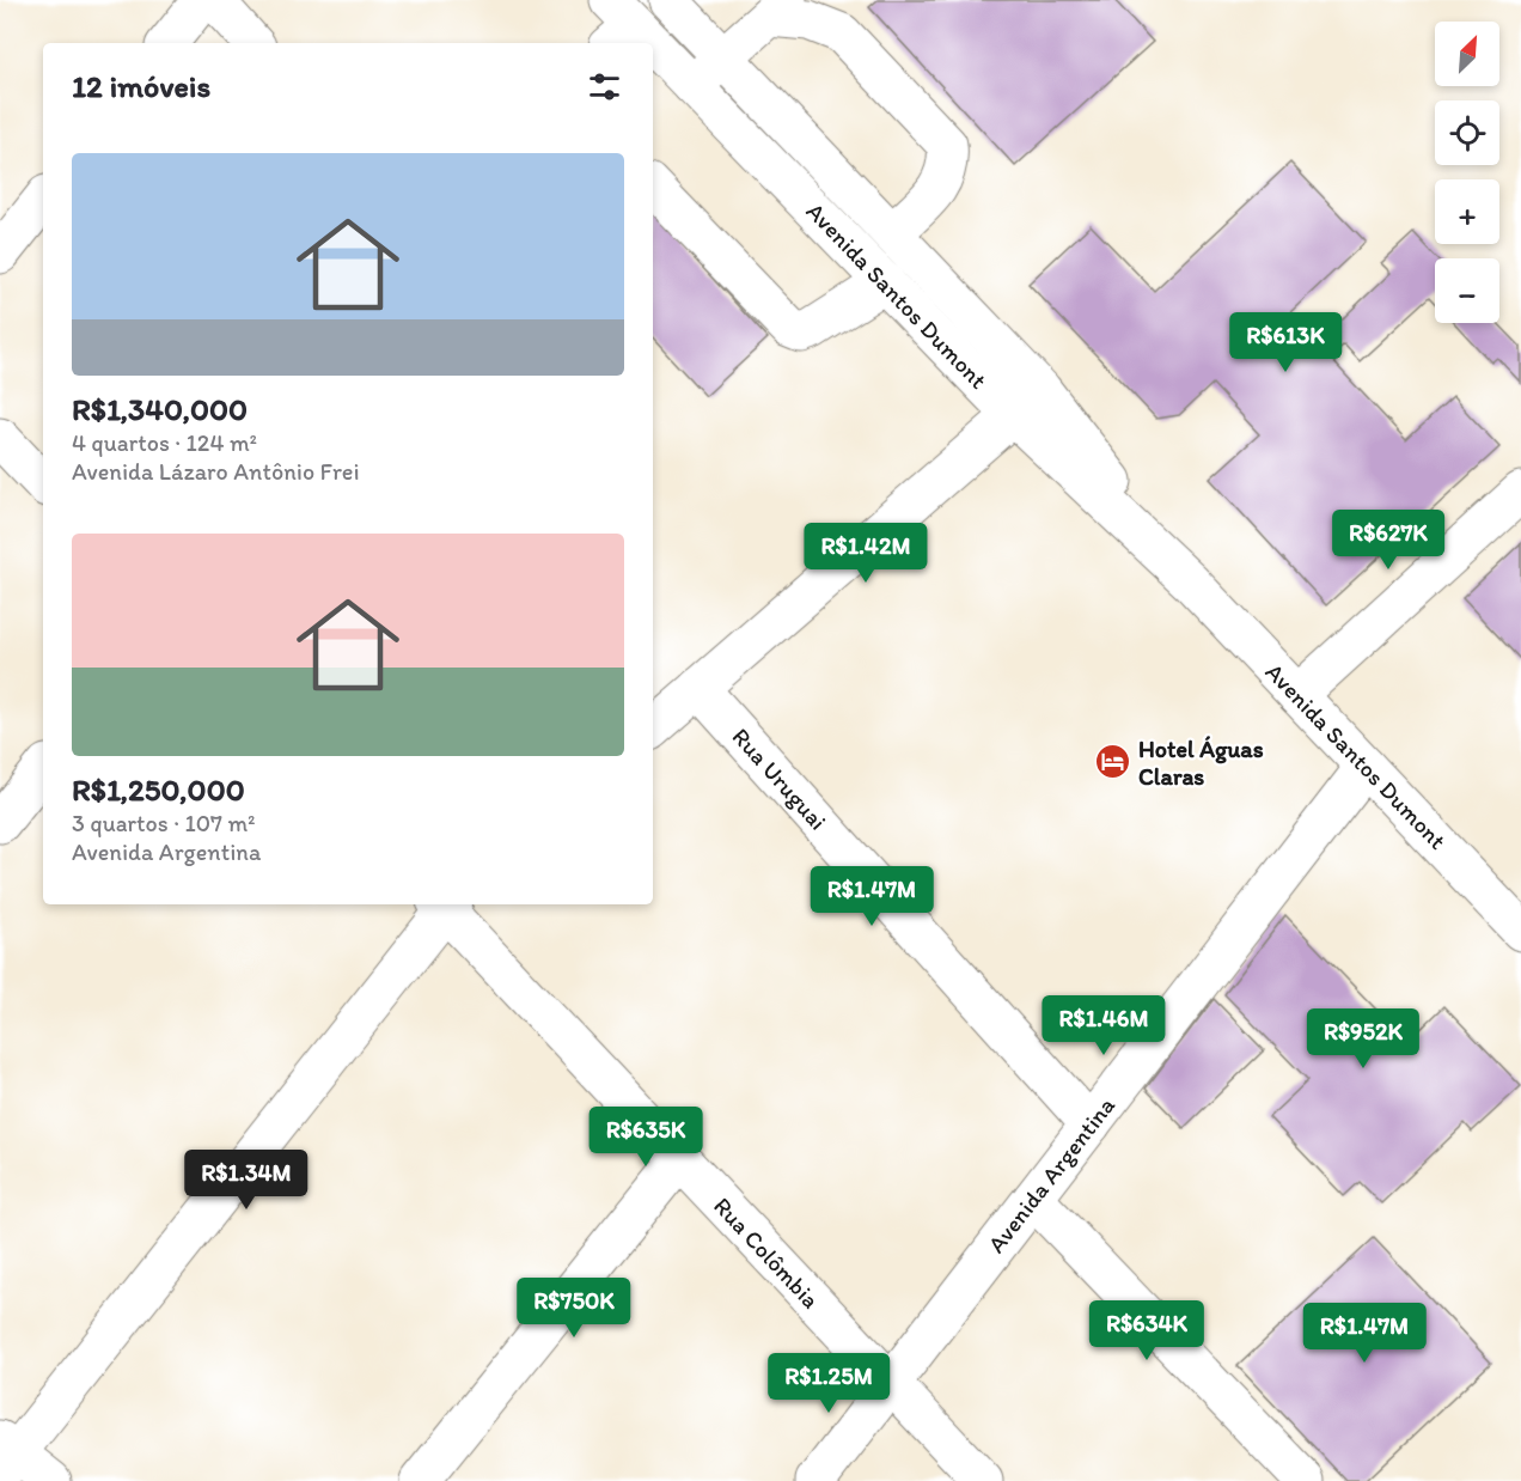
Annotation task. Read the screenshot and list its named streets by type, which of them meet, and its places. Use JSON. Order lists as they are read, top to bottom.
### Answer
{
  "streets": {
    "street": [
      "Avenida Santos Dumont",
      "Rua Uruguai",
      "Avenida Argentina",
      "Rua Colômbia"
    ]
  },
  "crossings": [
    ["Avenida Santos Dumont", "Avenida Argentina"],
    ["Rua Uruguai", "Avenida Argentina"],
    ["Avenida Argentina", "Rua Colômbia"]
  ],
  "places": {
    "hotel": ["Hotel Águas Claras"]
  },
  "north": "top right",
  "page": {
    "map_buttons": ["+", "−"],
    "heading": "12 imóveis",
    "list": [
      {
        "name": "R$1,340,000",
        "note": "4 quartos · 124 m² · Avenida Lázaro Antônio Frei"
      },
      {
        "name": "R$1,250,000",
        "note": "3 quartos · 107 m² · Avenida Argentina"
      }
    ],
    "price": [
      "R$613K",
      "R$627K",
      "R$1.42M",
      "R$1.47M",
      "R$1.46M",
      "R$952K",
      "R$635K",
      "R$1.34M",
      "R$750K",
      "R$634K",
      "R$1.47M",
      "R$1.25M"
    ]
  }
}
